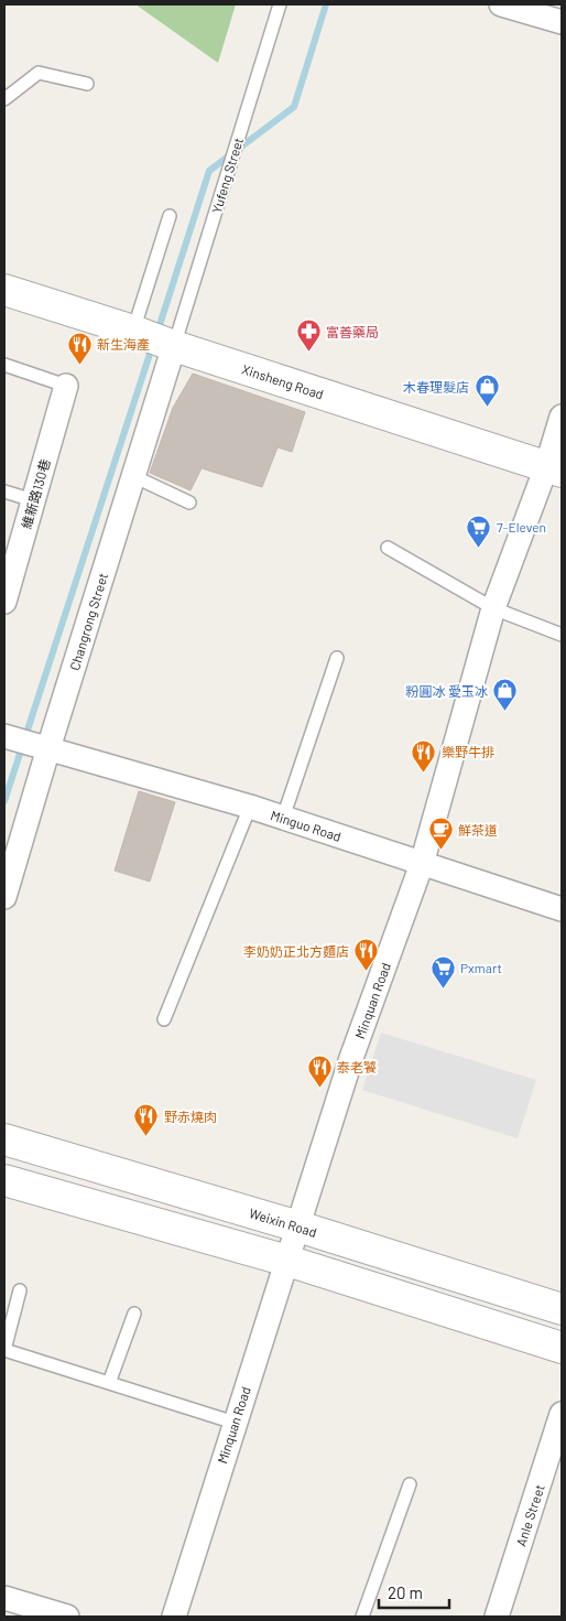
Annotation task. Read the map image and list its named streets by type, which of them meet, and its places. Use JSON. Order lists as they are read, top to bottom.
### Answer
{
  "streets": {
    "street": [
      "Xinsheng Road",
      "維新路130巷",
      "Changrong Street",
      "Minguo Road",
      "Minquan Road",
      "Weixin Road",
      "Anle Street"
    ],
    "lane": ["Yufeng Street"]
  },
  "crossings": [
    ["Yufeng Street", "Xinsheng Road"],
    ["Yufeng Street", "Changrong Street"],
    ["Xinsheng Road", "Changrong Street"],
    ["Xinsheng Road", "Minquan Road"],
    ["Changrong Street", "Minguo Road"],
    ["Minguo Road", "Minquan Road"],
    ["Minquan Road", "Weixin Road"]
  ],
  "places": {
    "pharmacy": ["富善藥局"],
    "restaurant": [
      "新生海產",
      "樂野牛排",
      "李奶奶正北方麵店",
      "泰老饕",
      "野赤燒肉"
    ],
    "shop": ["木春理髮店", "粉圓冰 愛玉冰"],
    "supermarket": ["7-Eleven", "Pxmart"],
    "cafe": ["鮮茶道"]
  },
  "scale_bar": "20 m"
}
